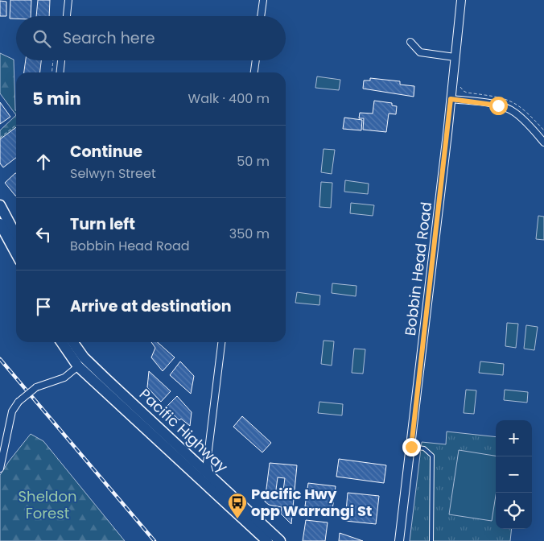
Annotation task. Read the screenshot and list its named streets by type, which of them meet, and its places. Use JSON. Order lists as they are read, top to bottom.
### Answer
{
  "streets": {
    "highway": ["Pacific Highway"],
    "main road": ["Bobbin Head Road"]
  },
  "parks": ["Sheldon Forest"],
  "places": {
    "bus stop": ["Pacific Hwy opp Warrangi St"]
  },
  "page": {
    "search": "Search here",
    "heading": ["5 min", "Walk · 400 m"],
    "list": [
      ["Continue", "Selwyn Street", "50 m"],
      ["Turn left", "Bobbin Head Road", "350 m"],
      "Arrive at destination"
    ],
    "map_buttons": ["+", "−"]
  }
}
